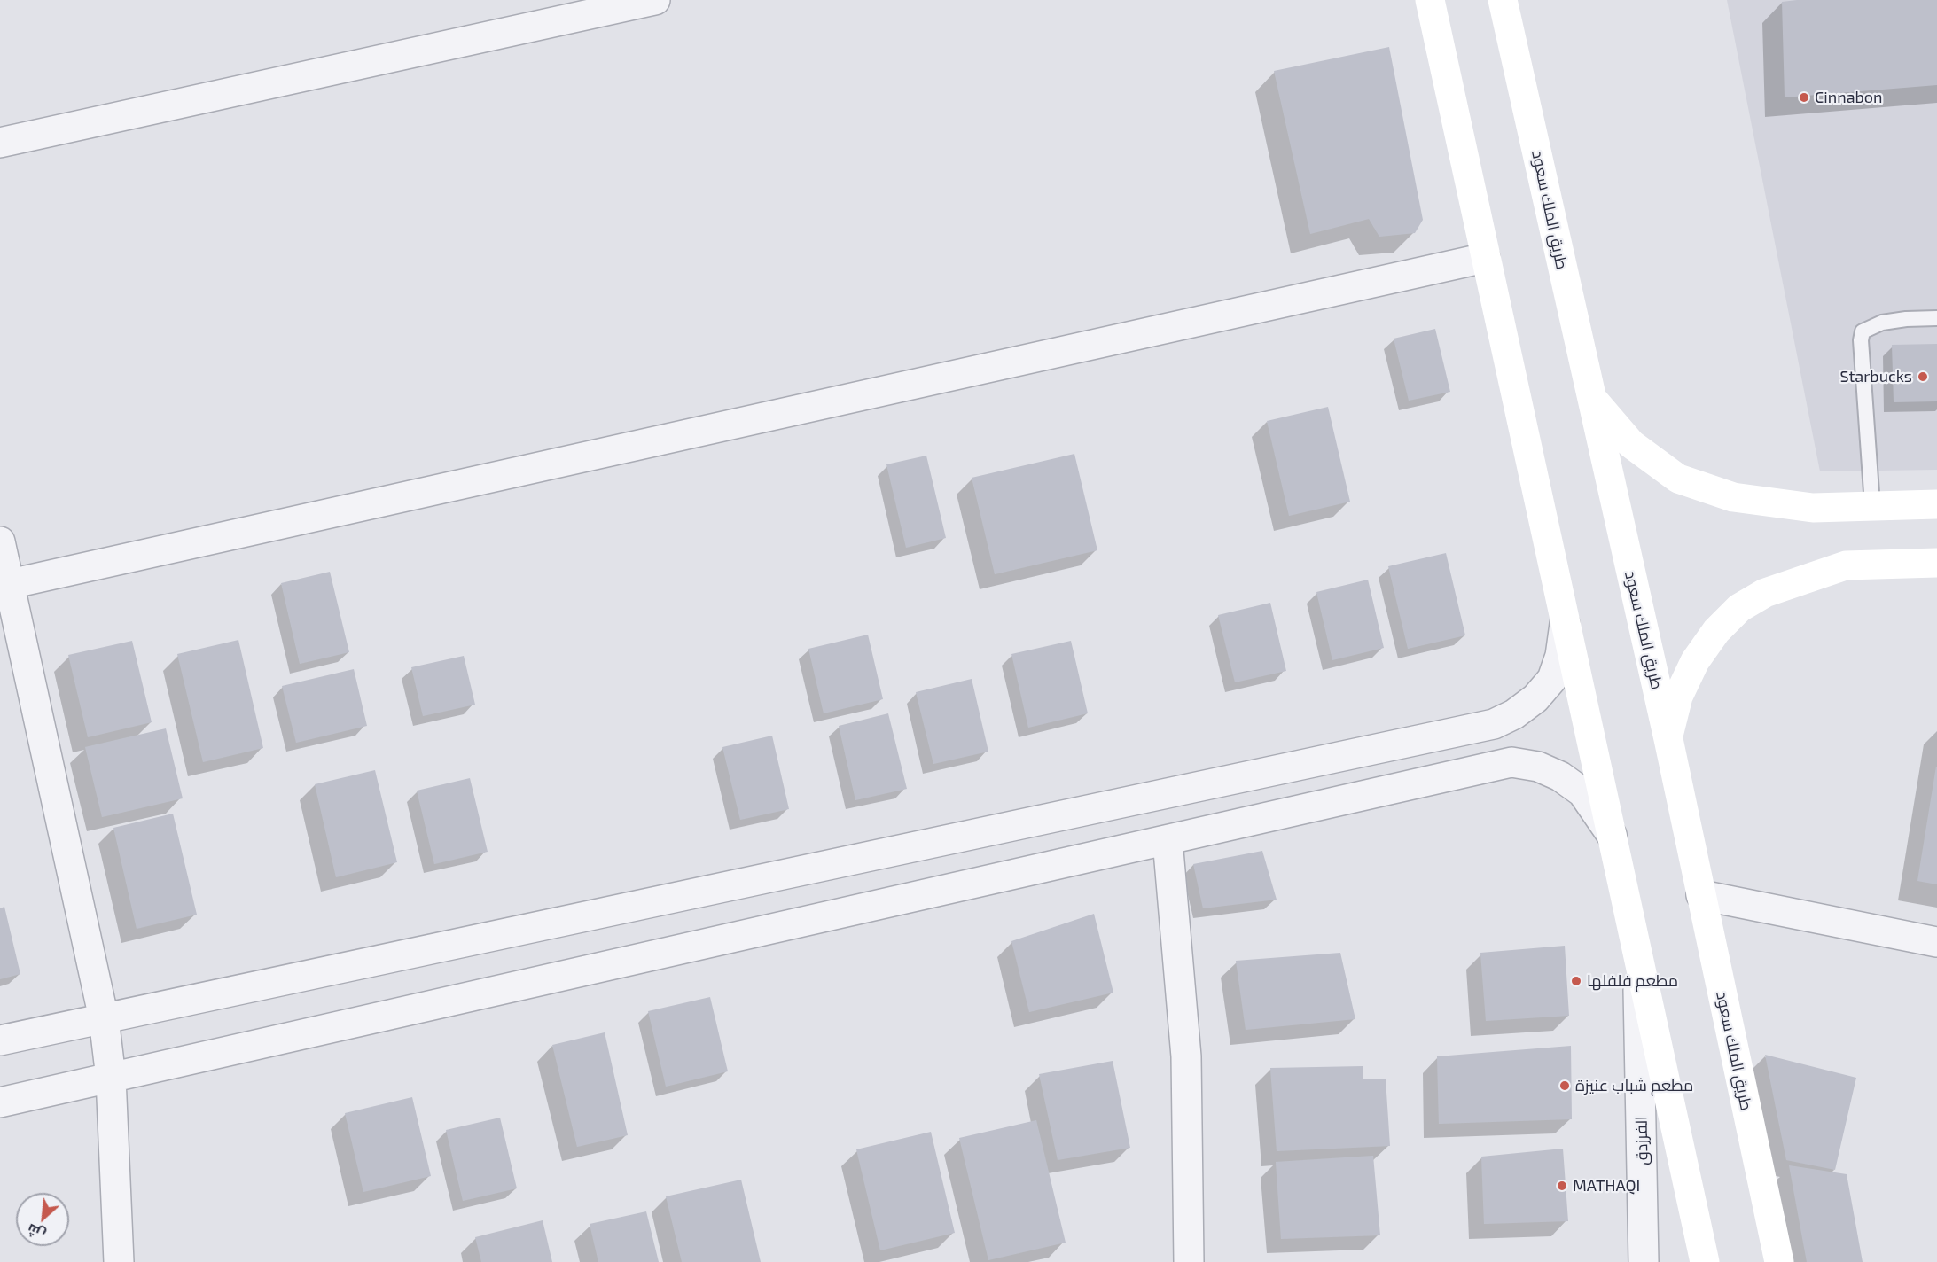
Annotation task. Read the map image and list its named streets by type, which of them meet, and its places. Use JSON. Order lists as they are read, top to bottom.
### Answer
{
  "streets": {
    "street": ["طريق الملك سعود", "الفرزدق"]
  },
  "places": [
    "Cinnabon",
    "Starbucks",
    "مطعم فلفلها",
    "مطعم شباب عنيزة",
    "MATHAQI"
  ],
  "north": "bottom left"
}
